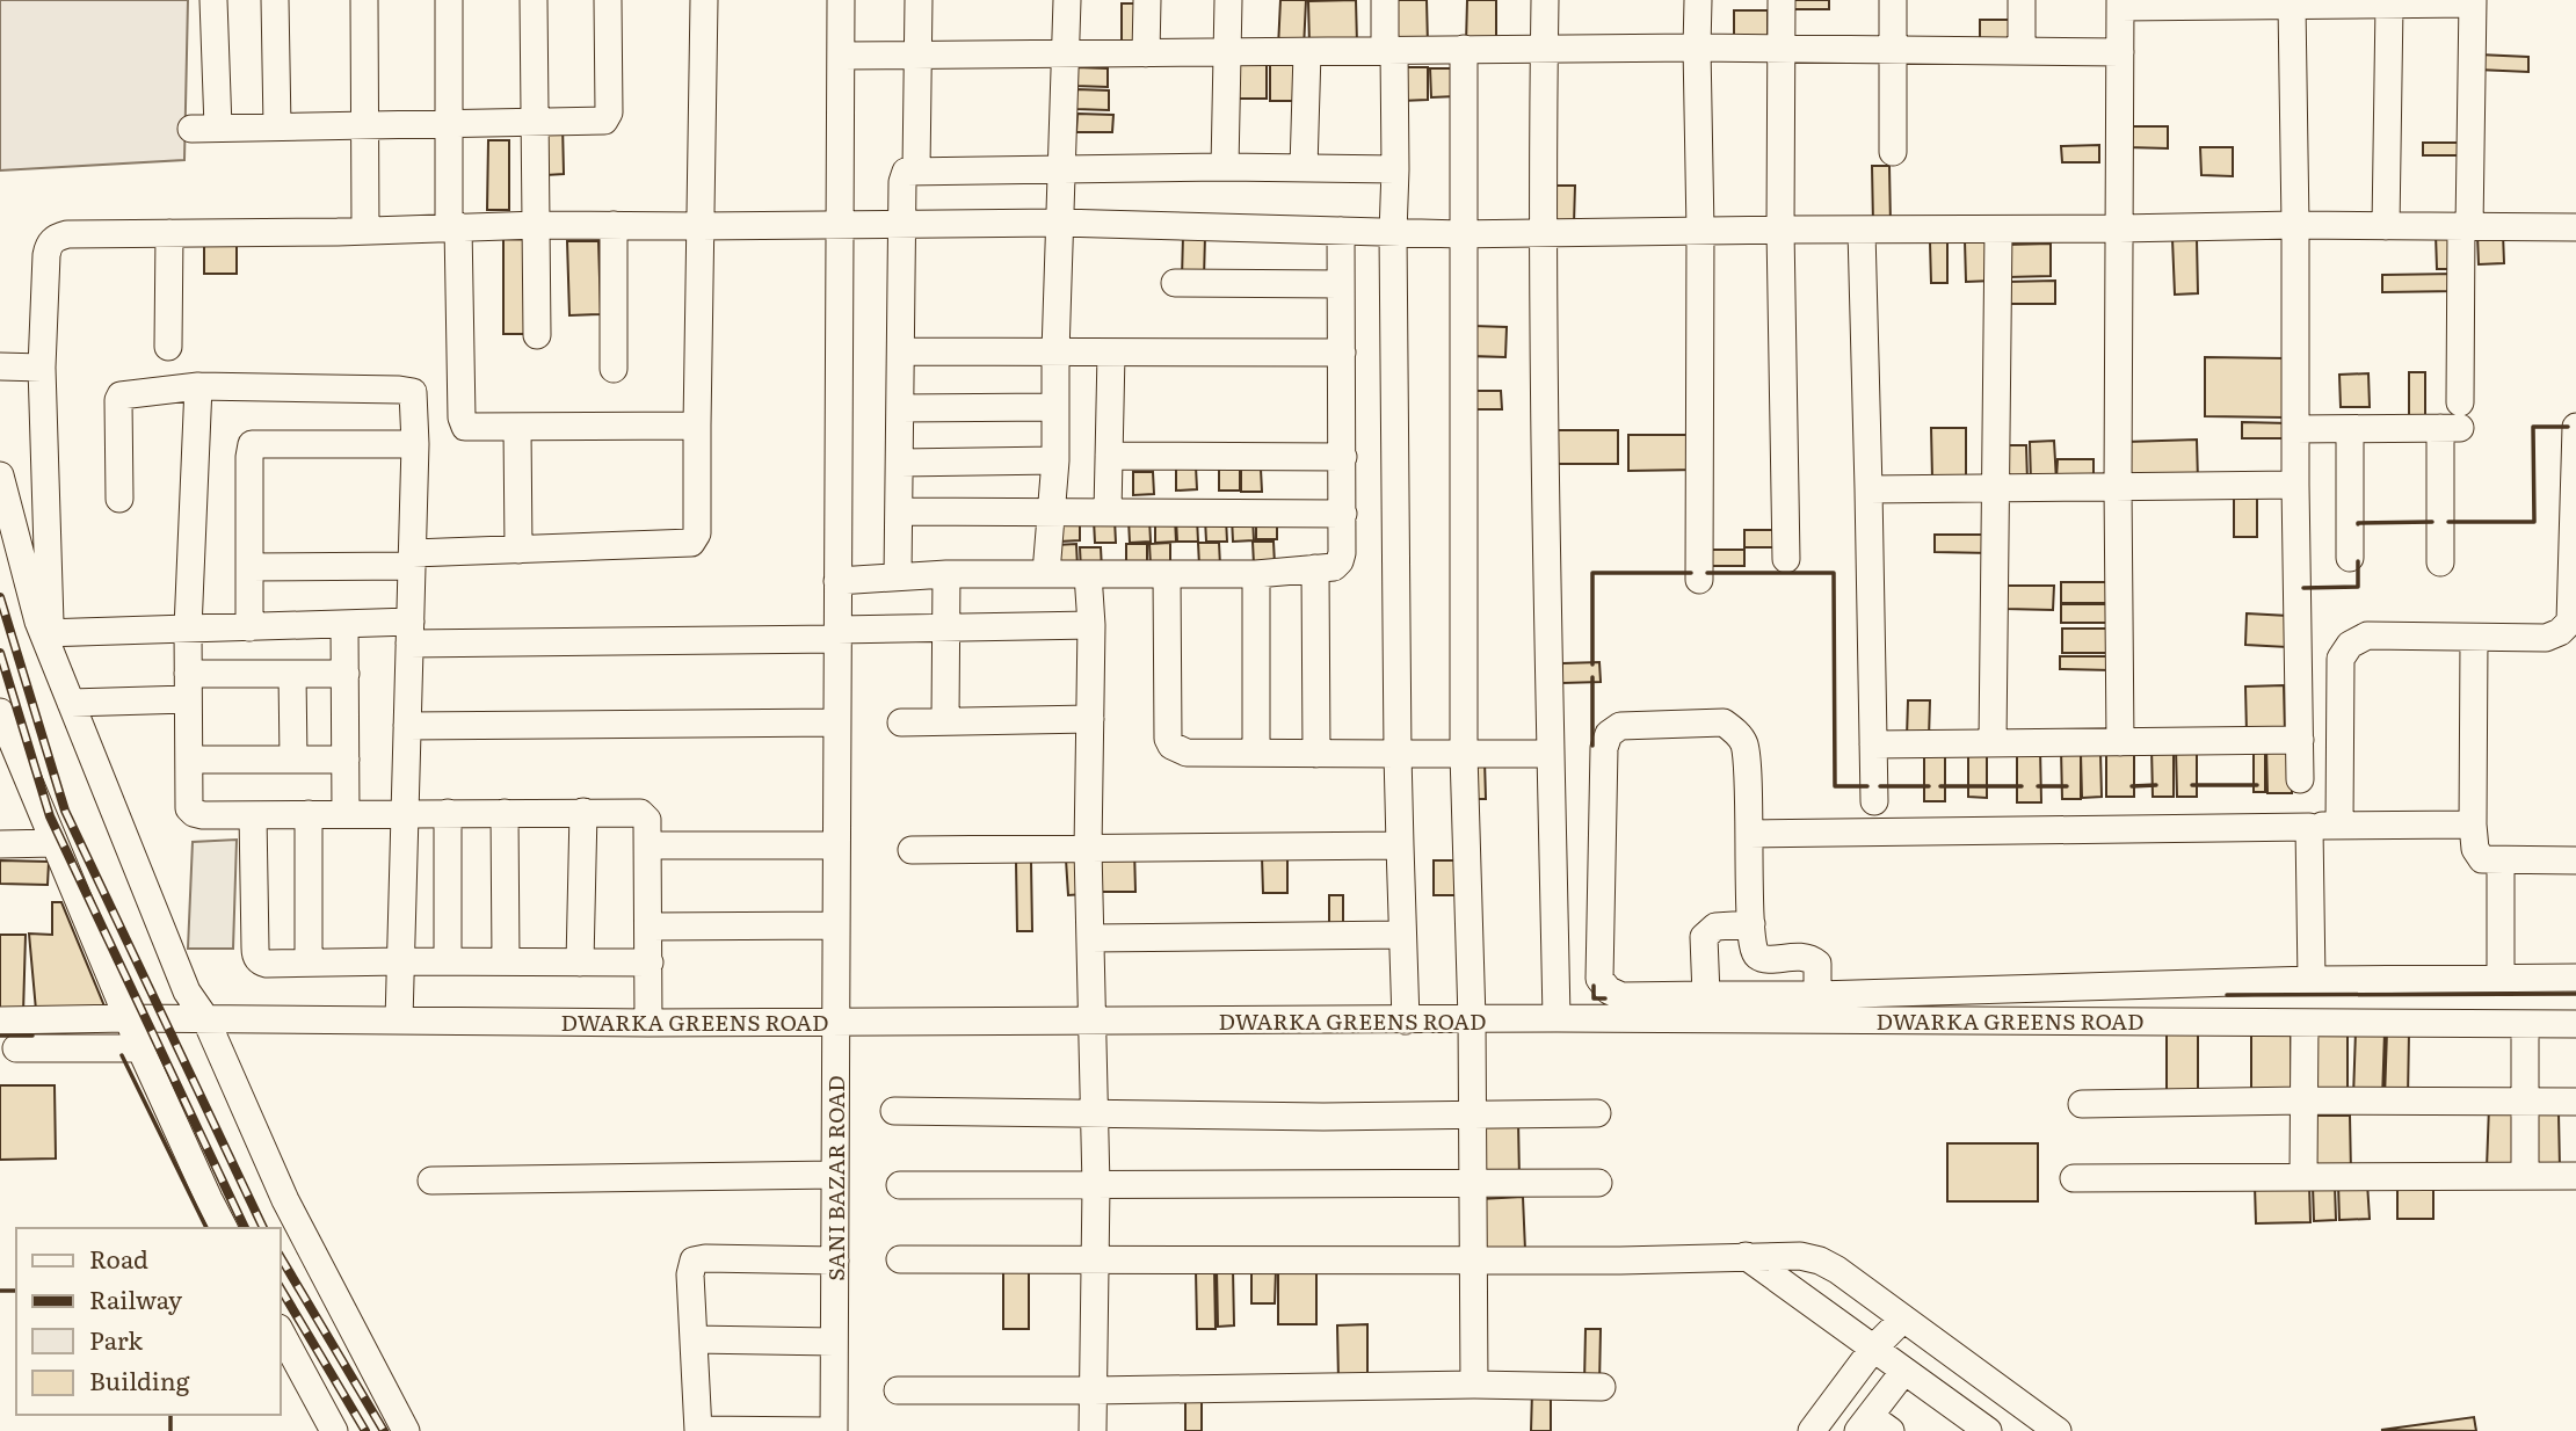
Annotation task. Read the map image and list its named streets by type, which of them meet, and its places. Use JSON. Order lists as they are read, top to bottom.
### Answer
{
  "streets": {
    "street": ["DWARKA GREENS ROAD", "SANI BAZAR ROAD"]
  },
  "crossings": [
    ["DWARKA GREENS ROAD", "SANI BAZAR ROAD"]
  ],
  "legend": [
    "Road",
    "Railway",
    "Park",
    "Building"
  ]
}
